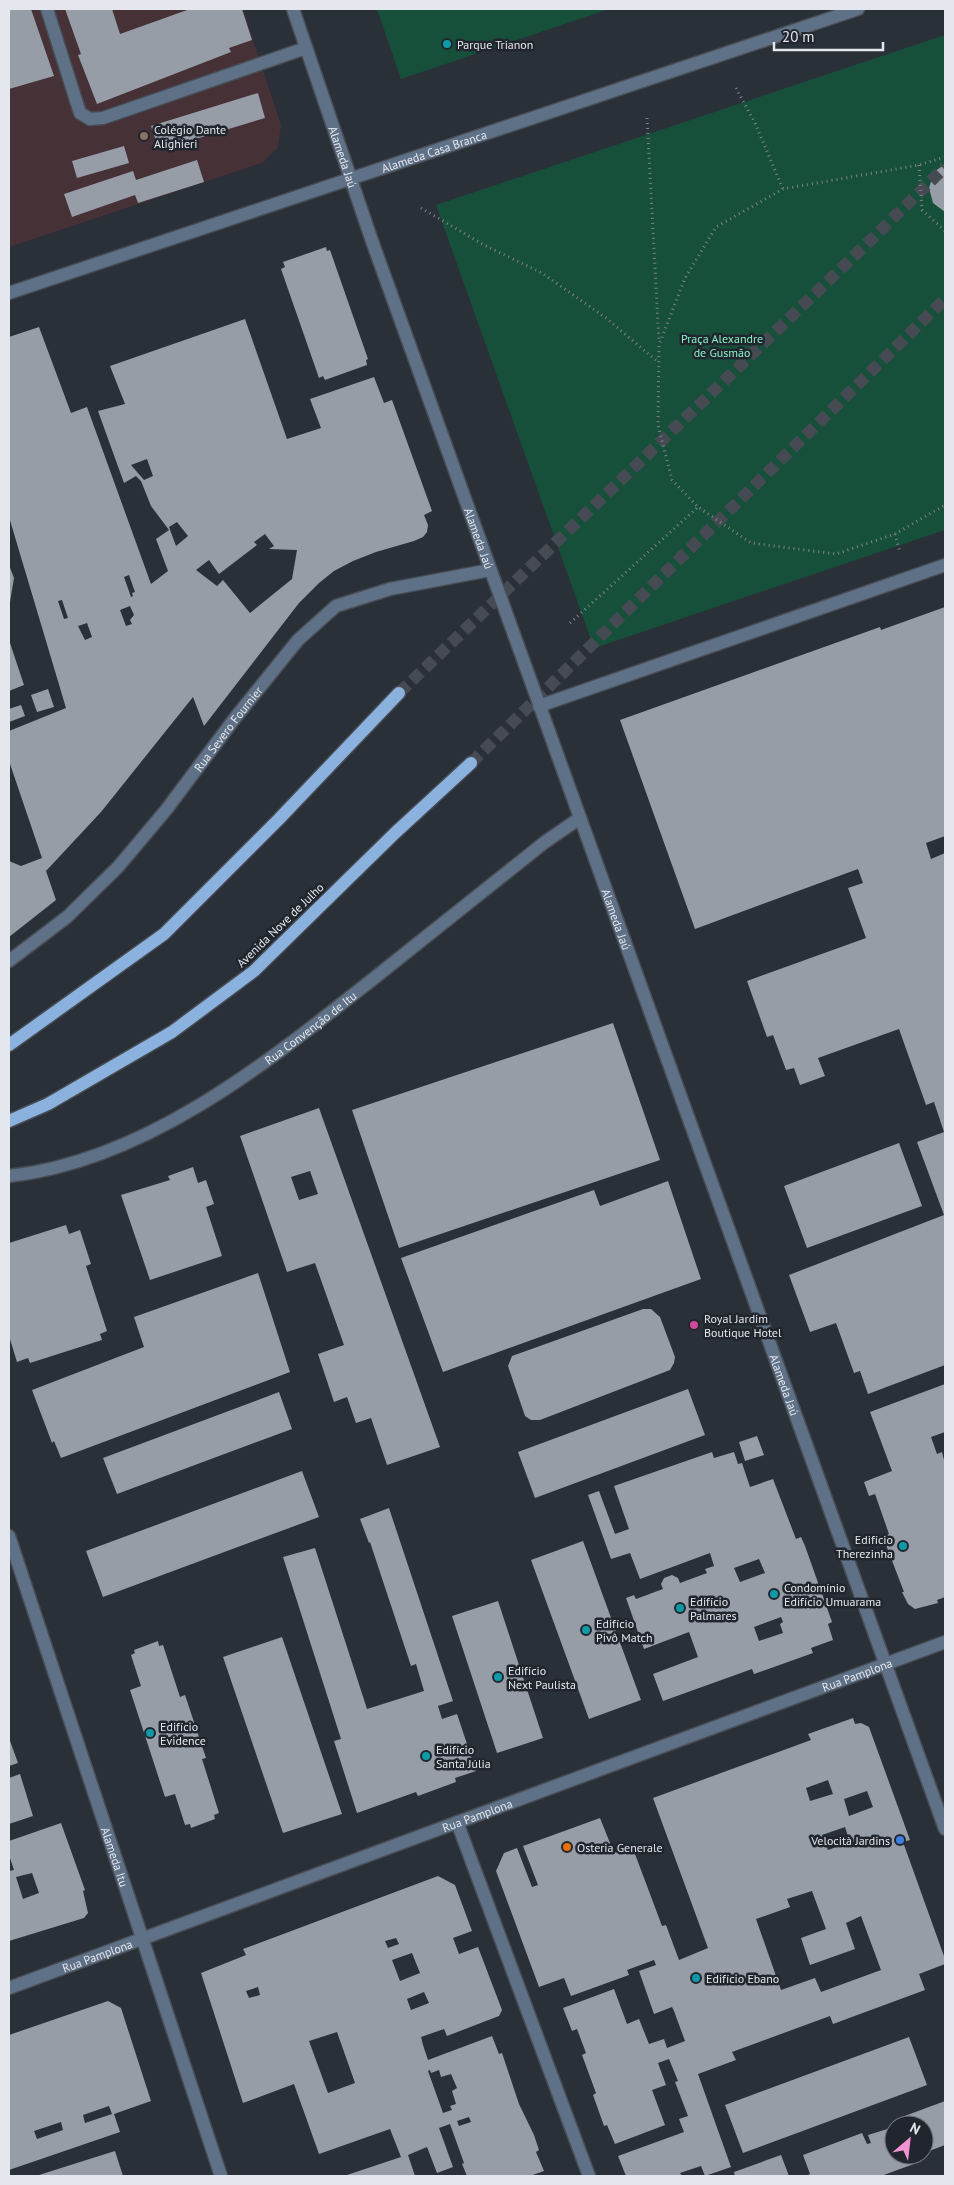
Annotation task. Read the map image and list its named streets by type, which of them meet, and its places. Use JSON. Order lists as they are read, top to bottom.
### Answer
{
  "streets": {
    "main road": ["Avenida Nove de Julho"],
    "street": [
      "Alameda Casa Branca",
      "Alameda Jaú",
      "Rua Severo Fournier",
      "Rua Convenção de Itu",
      "Rua Pamplona",
      "Alameda Itu"
    ]
  },
  "crossings": [
    ["Alameda Casa Branca", "Alameda Jaú"],
    ["Alameda Jaú", "Rua Severo Fournier"],
    ["Alameda Jaú", "Rua Convenção de Itu"],
    ["Alameda Jaú", "Rua Pamplona"],
    ["Rua Pamplona", "Alameda Itu"]
  ],
  "parks": ["Praça Alexandre de Gusmão"],
  "places": [
    "Parque Trianon",
    "Colégio Dante Alighieri",
    "Royal Jardim Boutique Hotel",
    "Edifício Therezinha",
    "Condomínio Edifício Umuarama",
    "Edifício Palmares",
    "Edifício Pivô Match",
    "Edifício Next Paulista",
    "Edifício Evidence",
    "Edifício Santa Júlia",
    "Velocità Jardins",
    "Osteria Generale",
    "Edifício Ebano"
  ],
  "scale_bar": "20 m",
  "north": "top right"
}
